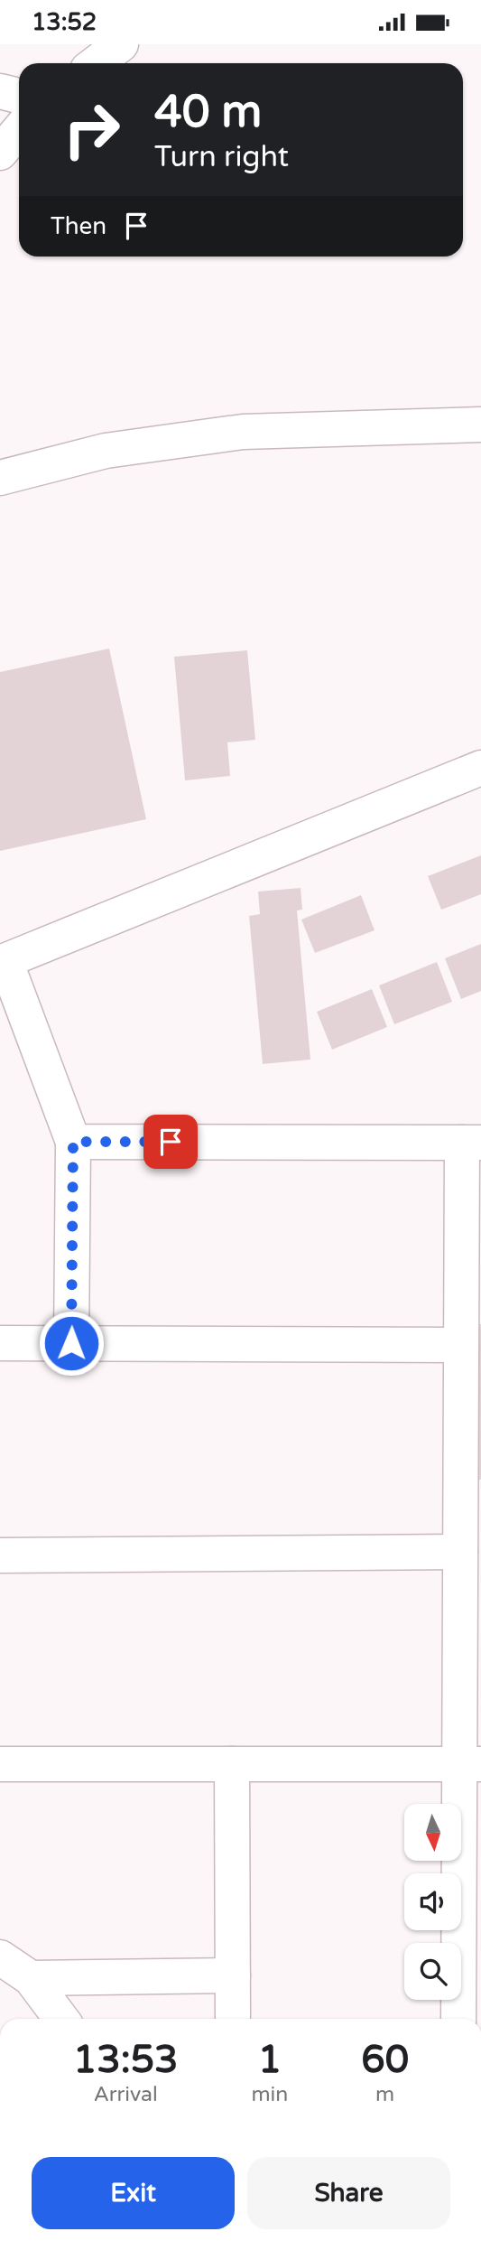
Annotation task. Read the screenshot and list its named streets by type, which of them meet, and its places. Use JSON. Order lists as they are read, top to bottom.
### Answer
{
  "north": "bottom",
  "page": {
    "status": "13:52",
    "turn": ["40 m", "Turn right"],
    "then": "Then",
    "eta": [
      "13:53",
      "Arrival",
      "1",
      "min",
      "60",
      "m"
    ],
    "buttons": ["Exit", "Share"]
  }
}
